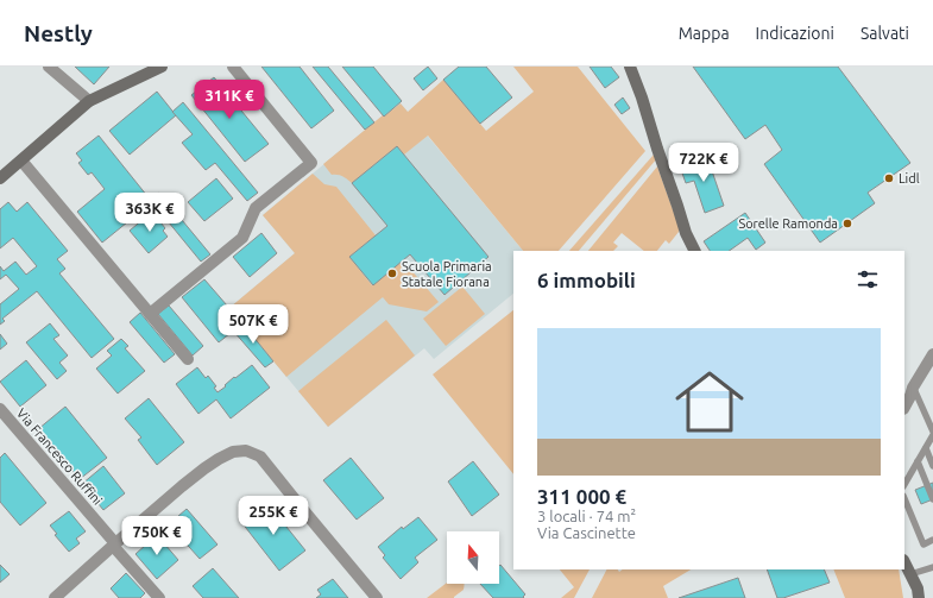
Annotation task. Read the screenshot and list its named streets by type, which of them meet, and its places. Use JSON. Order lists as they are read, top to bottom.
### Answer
{
  "streets": {
    "street": ["Via Francesco Ruffini"]
  },
  "places": ["Lidl", "Sorelle Ramonda", "Scuola Primaria Statale Fiorana"],
  "north": "top",
  "page": {
    "header": "Nestly",
    "nav": ["Mappa", "Indicazioni", "Salvati"],
    "price": [
      "311K €",
      "722K €",
      "363K €",
      "507K €",
      "255K €",
      "750K €"
    ],
    "heading": "6 immobili",
    "list": [
      {
        "name": "311 000 €",
        "note": "3 locali · 74 m² · Via Cascinette"
      }
    ]
  }
}
